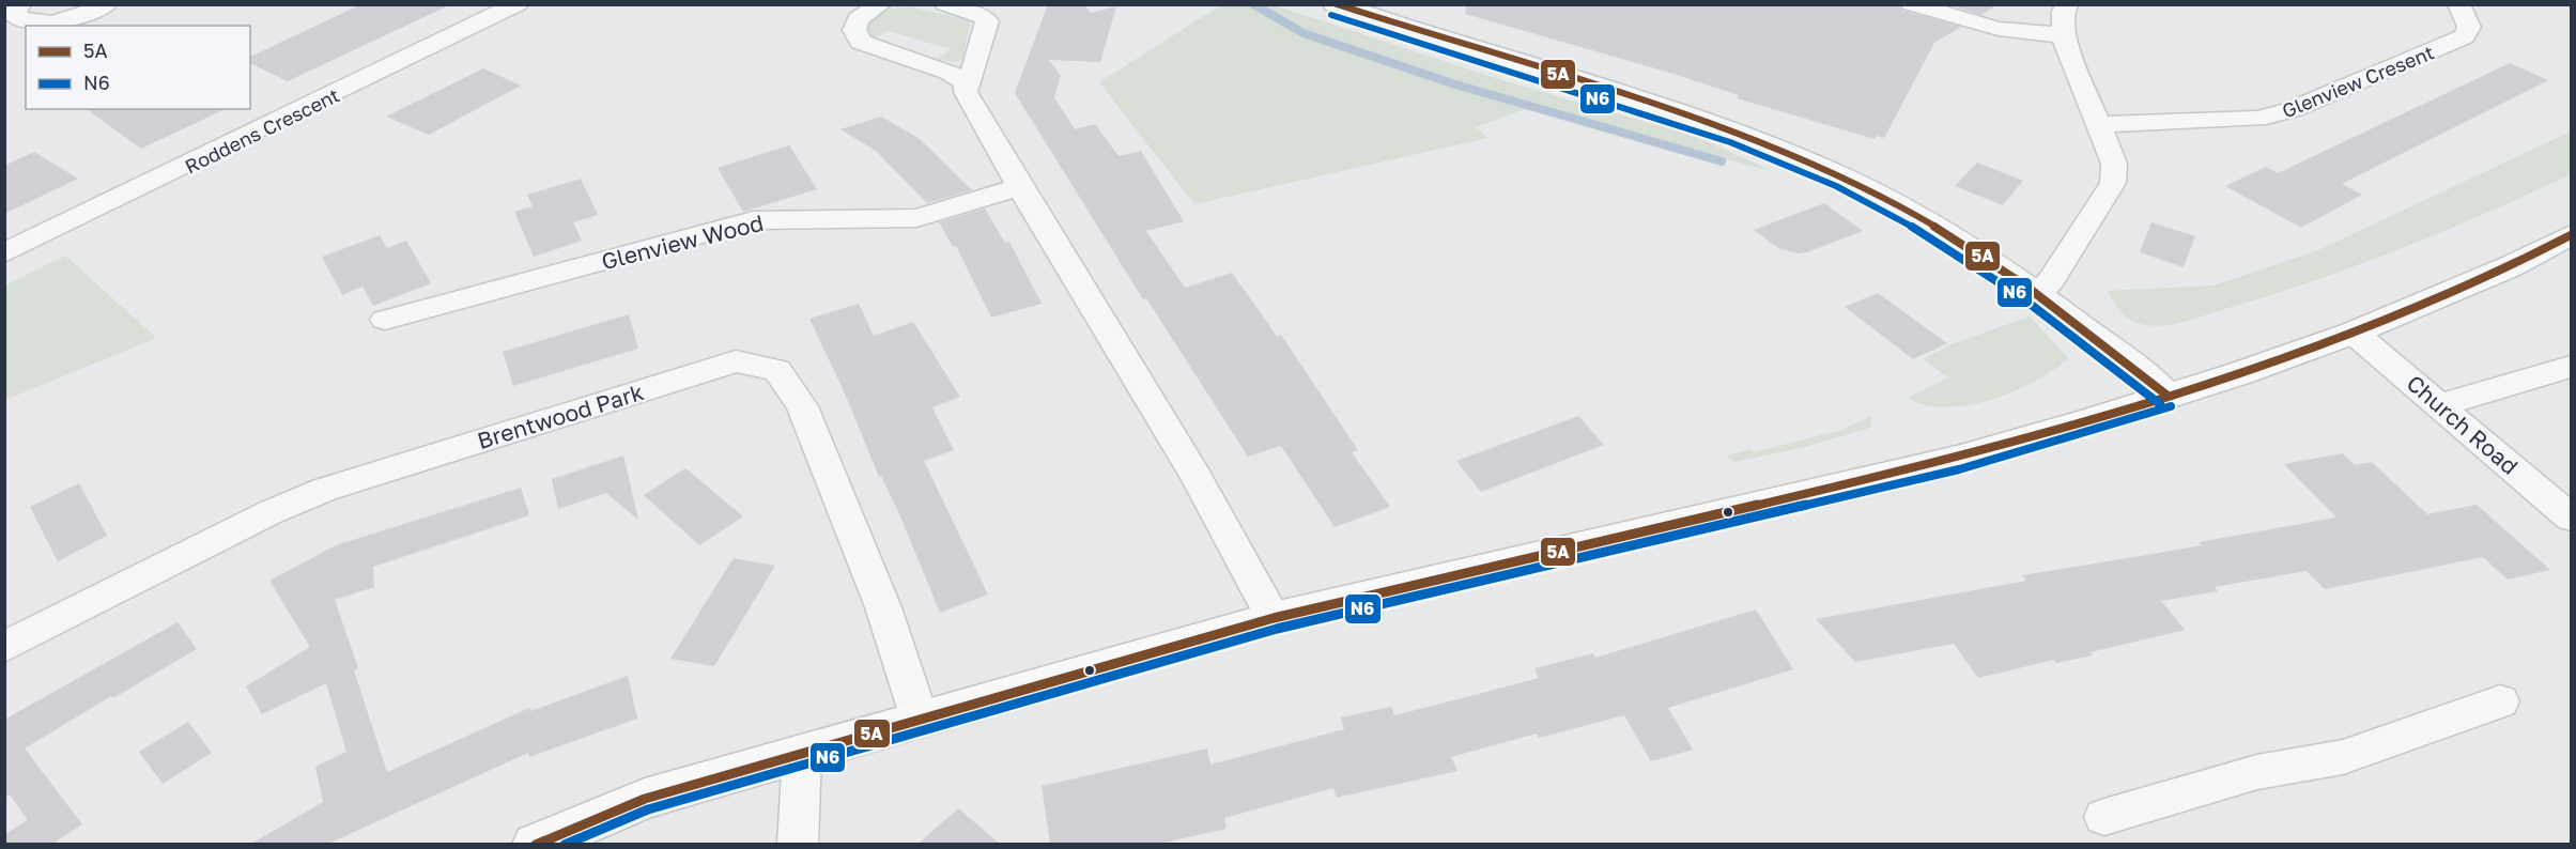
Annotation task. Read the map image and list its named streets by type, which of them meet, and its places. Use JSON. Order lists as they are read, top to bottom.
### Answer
{
  "streets": {
    "street": [
      "Glenview Cresent",
      "Roddens Crescent",
      "Glenview Wood",
      "Brentwood Park",
      "Church Road"
    ]
  },
  "lines": ["transit line 5A", "transit line N6"],
  "legend": ["5A", "N6"]
}
